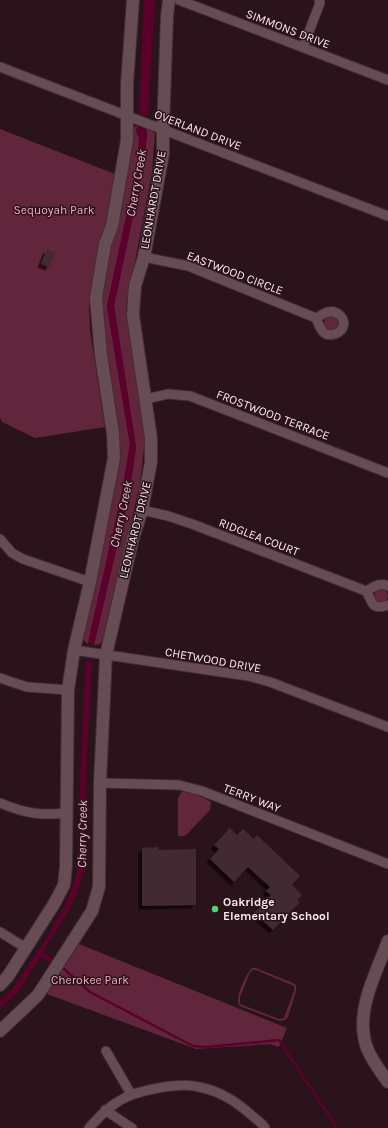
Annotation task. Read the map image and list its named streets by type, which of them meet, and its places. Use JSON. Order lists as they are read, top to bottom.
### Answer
{
  "streets": {
    "street": [
      "SIMMONS DRIVE",
      "OVERLAND DRIVE",
      "LEONHARDT DRIVE",
      "EASTWOOD CIRCLE",
      "FROSTWOOD TERRACE",
      "RIDGLEA COURT",
      "CHETWOOD DRIVE",
      "TERRY WAY"
    ]
  },
  "crossings": [
    ["OVERLAND DRIVE", "LEONHARDT DRIVE"],
    ["LEONHARDT DRIVE", "EASTWOOD CIRCLE"],
    ["LEONHARDT DRIVE", "FROSTWOOD TERRACE"],
    ["LEONHARDT DRIVE", "RIDGLEA COURT"],
    ["LEONHARDT DRIVE", "CHETWOOD DRIVE"],
    ["LEONHARDT DRIVE", "TERRY WAY"]
  ],
  "water": ["Cherry Creek"],
  "parks": ["Sequoyah Park", "Cherokee Park"],
  "places": ["Oakridge Elementary School"]
}
